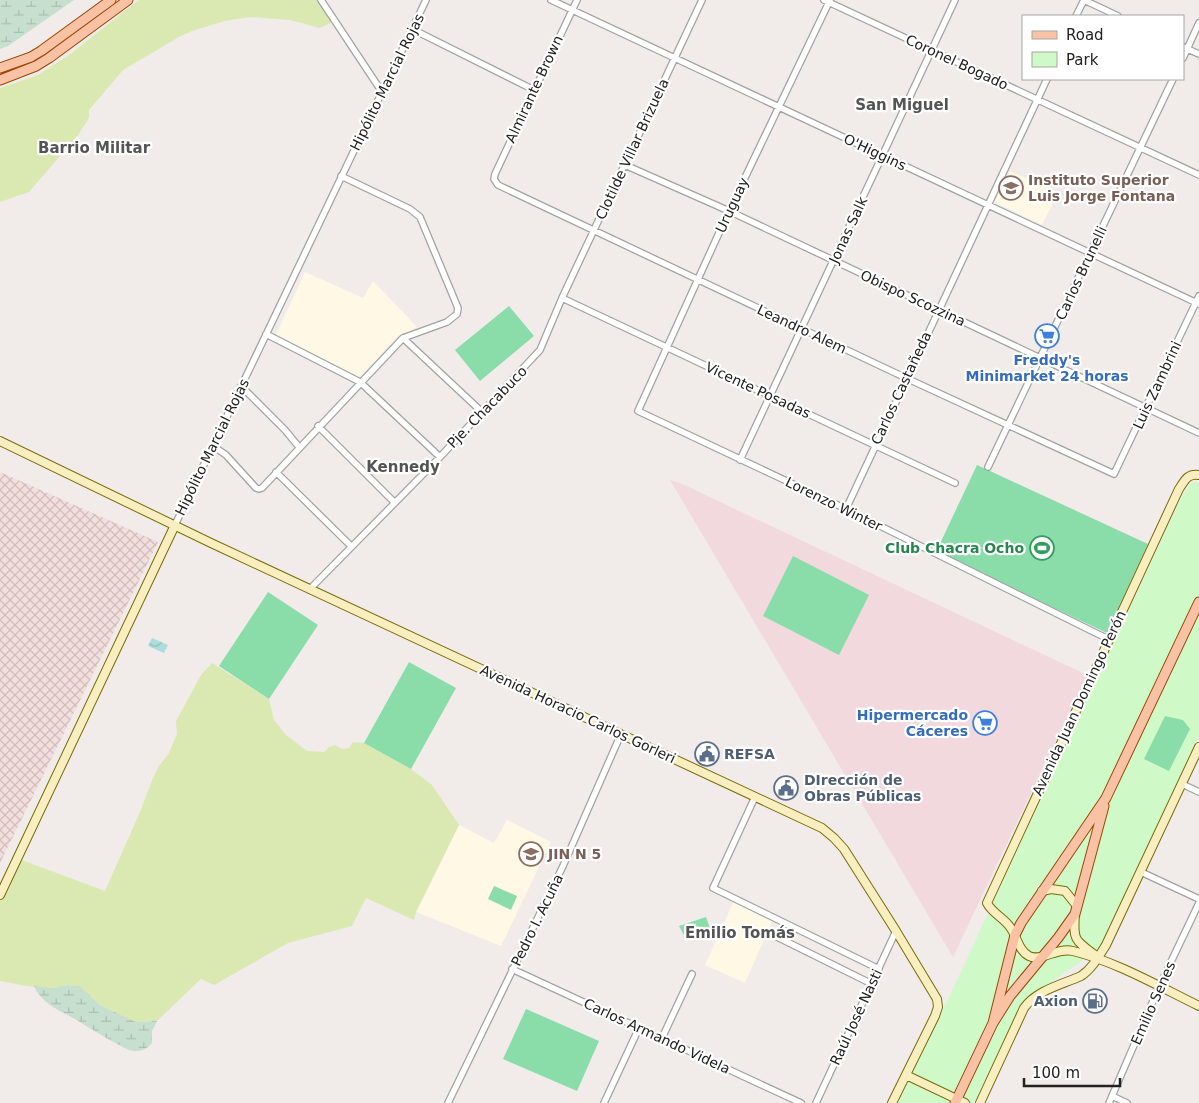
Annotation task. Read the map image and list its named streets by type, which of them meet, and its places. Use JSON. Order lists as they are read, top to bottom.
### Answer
{
  "streets": {
    "main road": ["Hipólito Marcial Rojas", "Avenida Juan Domingo Perón", "Avenida Horacio Carlos Gorleri"],
    "street": [
      "Coronel Bogado",
      "Almirante Brown",
      "Clotilde Villar Brizuela",
      "O'Higgins",
      "Uruguay",
      "Jonas Salk",
      "Carlos Brunelli",
      "Obispo Scozzina",
      "Leandro Alem",
      "Luis Zambrini",
      "Carlos Castañeda",
      "Vicente Posadas",
      "Pje. Chacabuco",
      "Lorenzo Winter",
      "Pedro I. Acuña",
      "Emilio Senes",
      "Raúl José Nasti",
      "Carlos Armando Videla"
    ]
  },
  "crossings": [
    ["Coronel Bogado", "Uruguay"],
    ["Coronel Bogado", "Jonas Salk"],
    ["Coronel Bogado", "Carlos Brunelli"],
    ["Coronel Bogado", "Carlos Castañeda"],
    ["Hipólito Marcial Rojas", "Avenida Horacio Carlos Gorleri"],
    ["Almirante Brown", "O'Higgins"],
    ["Almirante Brown", "Leandro Alem"],
    ["Clotilde Villar Brizuela", "O'Higgins"],
    ["Clotilde Villar Brizuela", "Obispo Scozzina"],
    ["Clotilde Villar Brizuela", "Leandro Alem"],
    ["Clotilde Villar Brizuela", "Vicente Posadas"],
    ["Clotilde Villar Brizuela", "Pje. Chacabuco"],
    ["O'Higgins", "Uruguay"],
    ["O'Higgins", "Jonas Salk"],
    ["O'Higgins", "Carlos Brunelli"],
    ["O'Higgins", "Luis Zambrini"],
    ["O'Higgins", "Carlos Castañeda"],
    ["Uruguay", "Obispo Scozzina"],
    ["Uruguay", "Leandro Alem"],
    ["Uruguay", "Vicente Posadas"],
    ["Uruguay", "Lorenzo Winter"],
    ["Jonas Salk", "Obispo Scozzina"],
    ["Jonas Salk", "Leandro Alem"],
    ["Jonas Salk", "Vicente Posadas"],
    ["Jonas Salk", "Lorenzo Winter"],
    ["Carlos Brunelli", "Obispo Scozzina"],
    ["Carlos Brunelli", "Leandro Alem"],
    ["Obispo Scozzina", "Luis Zambrini"],
    ["Obispo Scozzina", "Carlos Castañeda"],
    ["Leandro Alem", "Luis Zambrini"],
    ["Leandro Alem", "Carlos Castañeda"],
    ["Carlos Castañeda", "Vicente Posadas"],
    ["Carlos Castañeda", "Lorenzo Winter"],
    ["Vicente Posadas", "Pje. Chacabuco"],
    ["Pje. Chacabuco", "Avenida Horacio Carlos Gorleri"],
    ["Lorenzo Winter", "Avenida Juan Domingo Perón"],
    ["Avenida Horacio Carlos Gorleri", "Pedro I. Acuña"],
    ["Avenida Horacio Carlos Gorleri", "Raúl José Nasti"],
    ["Pedro I. Acuña", "Carlos Armando Videla"]
  ],
  "districts": [
    "San Miguel",
    "Barrio Militar",
    "Kennedy",
    "Emilio Tomás"
  ],
  "places": {
    "school or university": ["Instituto Superior Luis Jorge Fontana", "JIN N 5"],
    "supermarket": ["Freddy's Minimarket 24 horas", "Hipermercado Cáceres"],
    "sports": ["Club Chacra Ocho"],
    "public building": ["REFSA", "DIrección de Obras Públicas"],
    "fuel station": ["Axion"]
  },
  "legend": ["Road", "Park"],
  "scale_bar": "100 m"
}
